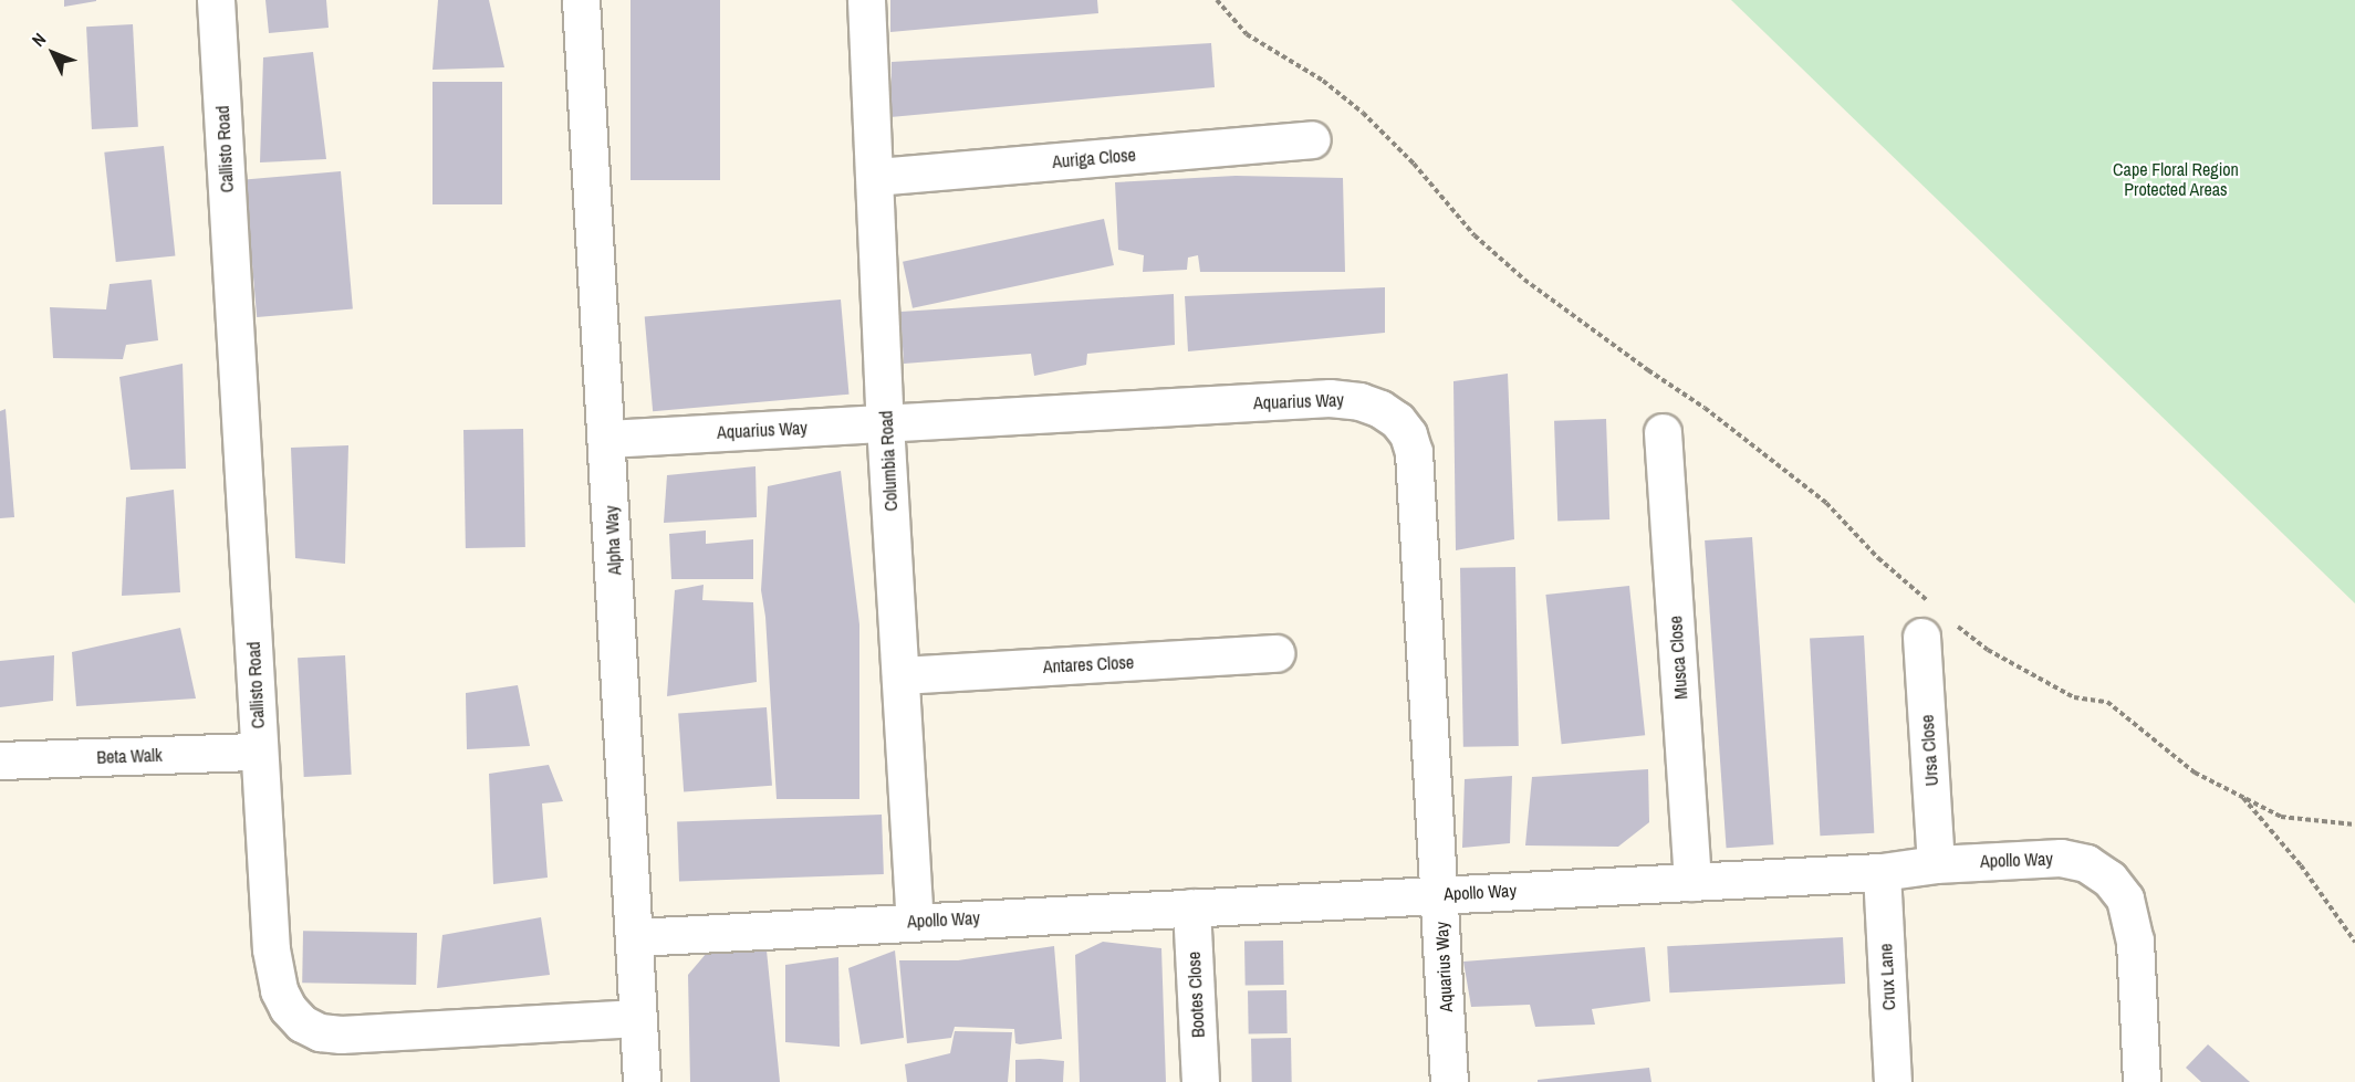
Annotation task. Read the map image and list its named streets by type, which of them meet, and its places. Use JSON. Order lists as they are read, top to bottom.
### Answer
{
  "streets": {
    "street": [
      "Callisto Road",
      "Auriga Close",
      "Aquarius Way",
      "Columbia Road",
      "Alpha Way",
      "Musca Close",
      "Antares Close",
      "Ursa Close",
      "Beta Walk",
      "Apollo Way",
      "Crux Lane",
      "Bootes Close"
    ]
  },
  "crossings": [
    ["Callisto Road", "Alpha Way"],
    ["Callisto Road", "Beta Walk"],
    ["Auriga Close", "Columbia Road"],
    ["Aquarius Way", "Columbia Road"],
    ["Aquarius Way", "Alpha Way"],
    ["Aquarius Way", "Apollo Way"],
    ["Columbia Road", "Antares Close"],
    ["Columbia Road", "Apollo Way"],
    ["Alpha Way", "Apollo Way"],
    ["Musca Close", "Apollo Way"],
    ["Ursa Close", "Apollo Way"],
    ["Apollo Way", "Crux Lane"],
    ["Apollo Way", "Bootes Close"]
  ],
  "parks": ["Cape Floral Region Protected Areas"],
  "north": "top left"
}
